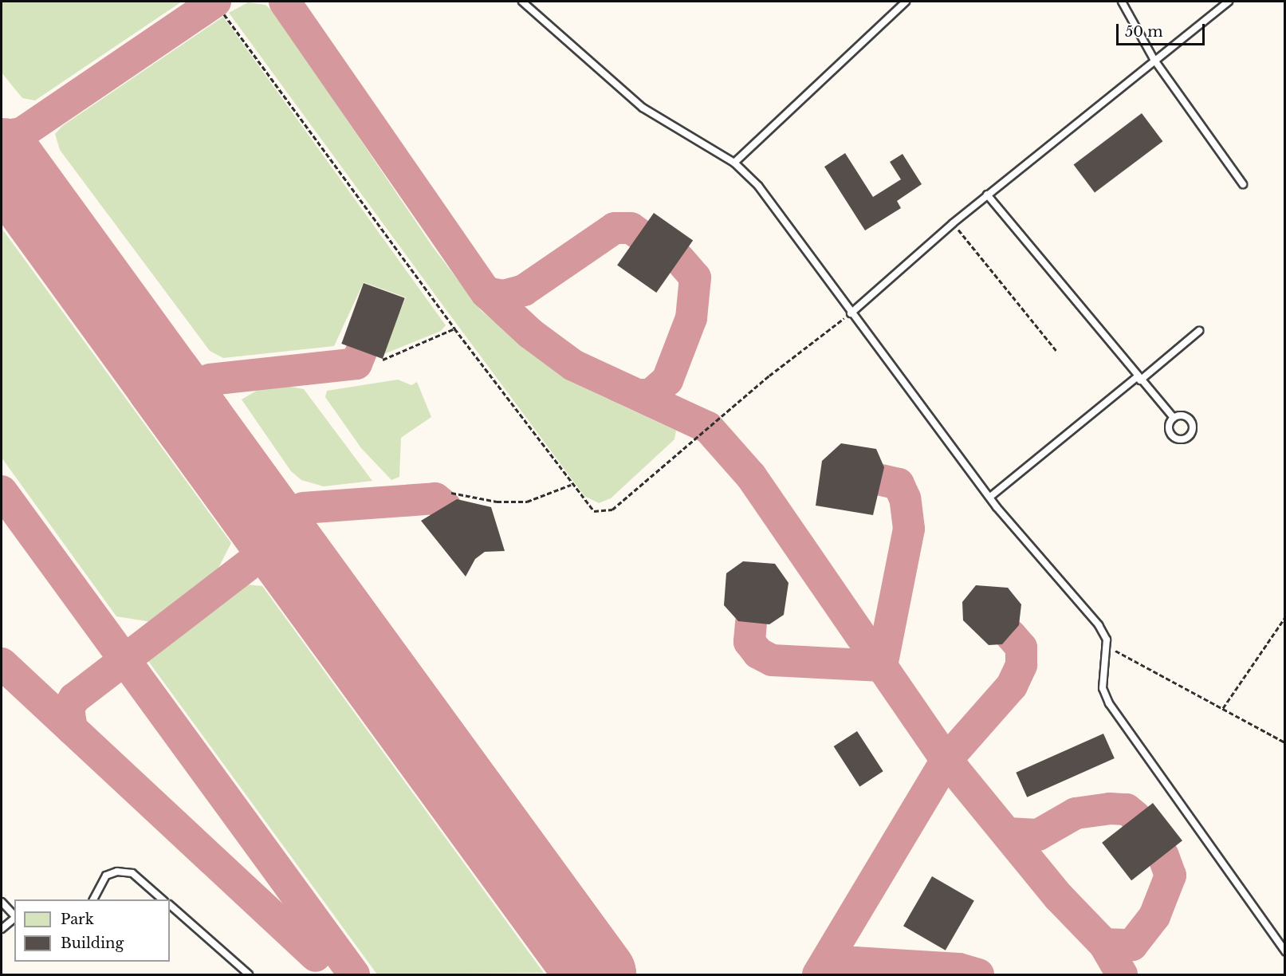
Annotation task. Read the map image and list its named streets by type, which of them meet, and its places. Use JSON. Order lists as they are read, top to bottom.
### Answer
{
  "legend": ["Park", "Building"],
  "scale_bar": "50 m"
}
